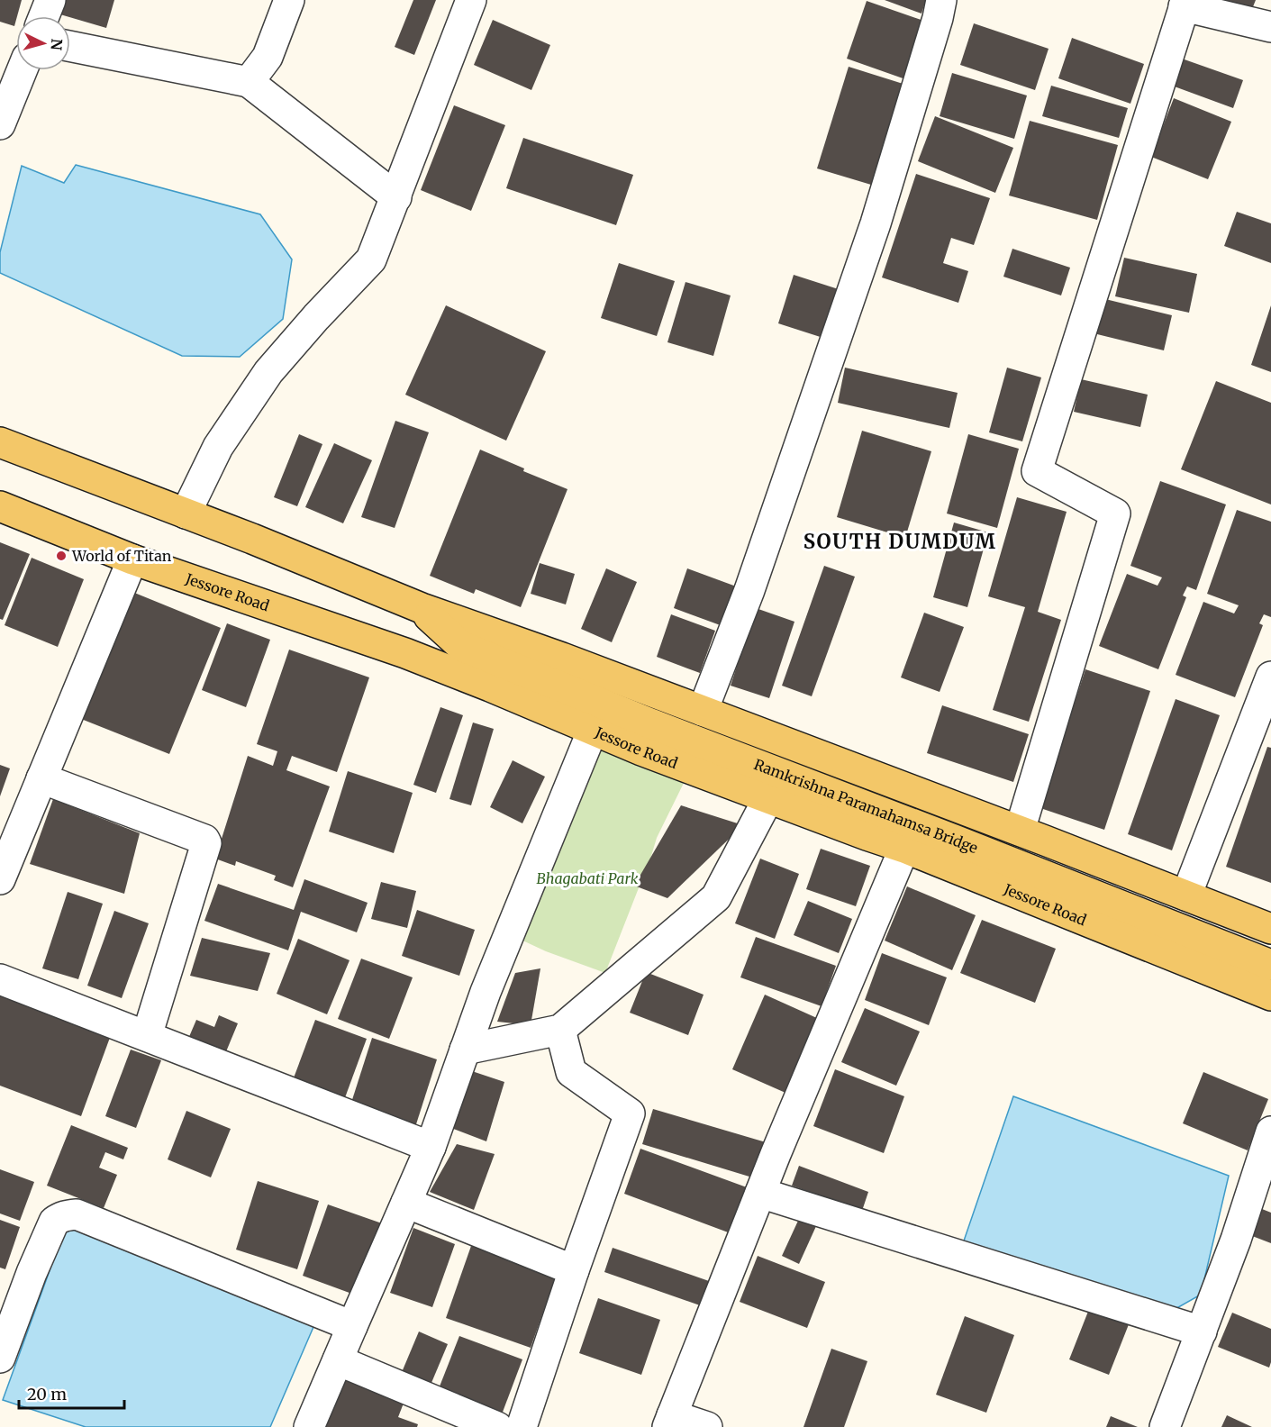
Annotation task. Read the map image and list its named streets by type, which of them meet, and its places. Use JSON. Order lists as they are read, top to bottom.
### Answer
{
  "streets": {
    "main road": ["Jessore Road", "Ramkrishna Paramahamsa Bridge"]
  },
  "districts": ["SOUTH DUMDUM"],
  "parks": ["Bhagabati Park"],
  "places": ["World of Titan"],
  "scale_bar": "20 m",
  "north": "right"
}
